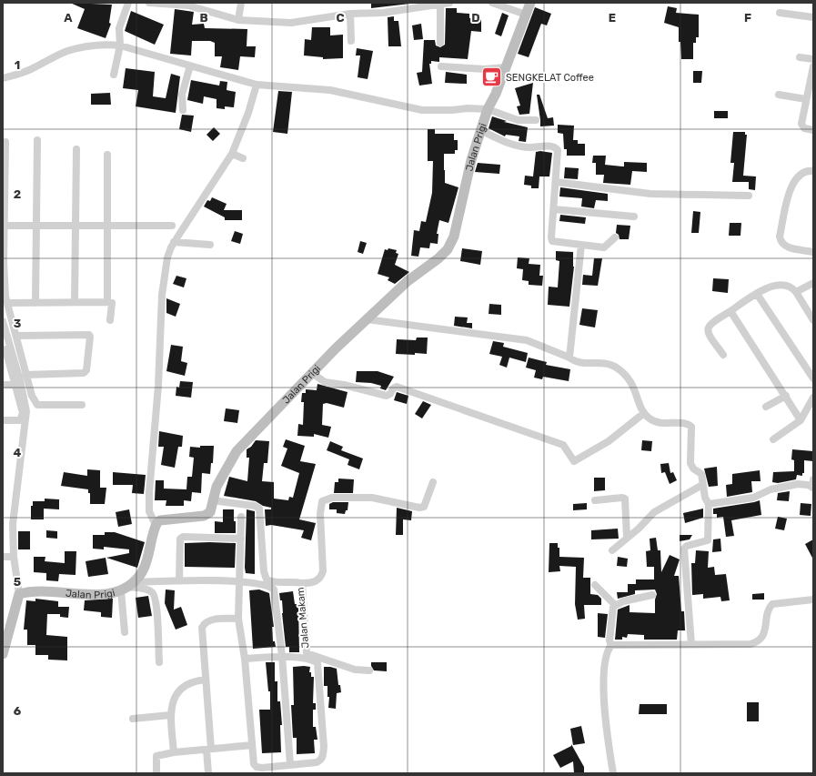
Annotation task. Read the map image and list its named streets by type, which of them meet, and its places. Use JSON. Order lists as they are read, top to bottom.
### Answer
{
  "streets": {
    "street": ["Jalan Prigi", "Jalan Makam"]
  },
  "crossings": [
    ["Jalan Prigi", "Jalan Makam"]
  ],
  "places": {
    "cafe": ["SENGKELAT Coffee"]
  },
  "grid": {
    "columns": [
      "A",
      "B",
      "C",
      "D",
      "E",
      "F"
    ],
    "rows": [
      "1",
      "2",
      "3",
      "4",
      "5",
      "6"
    ]
  }
}
